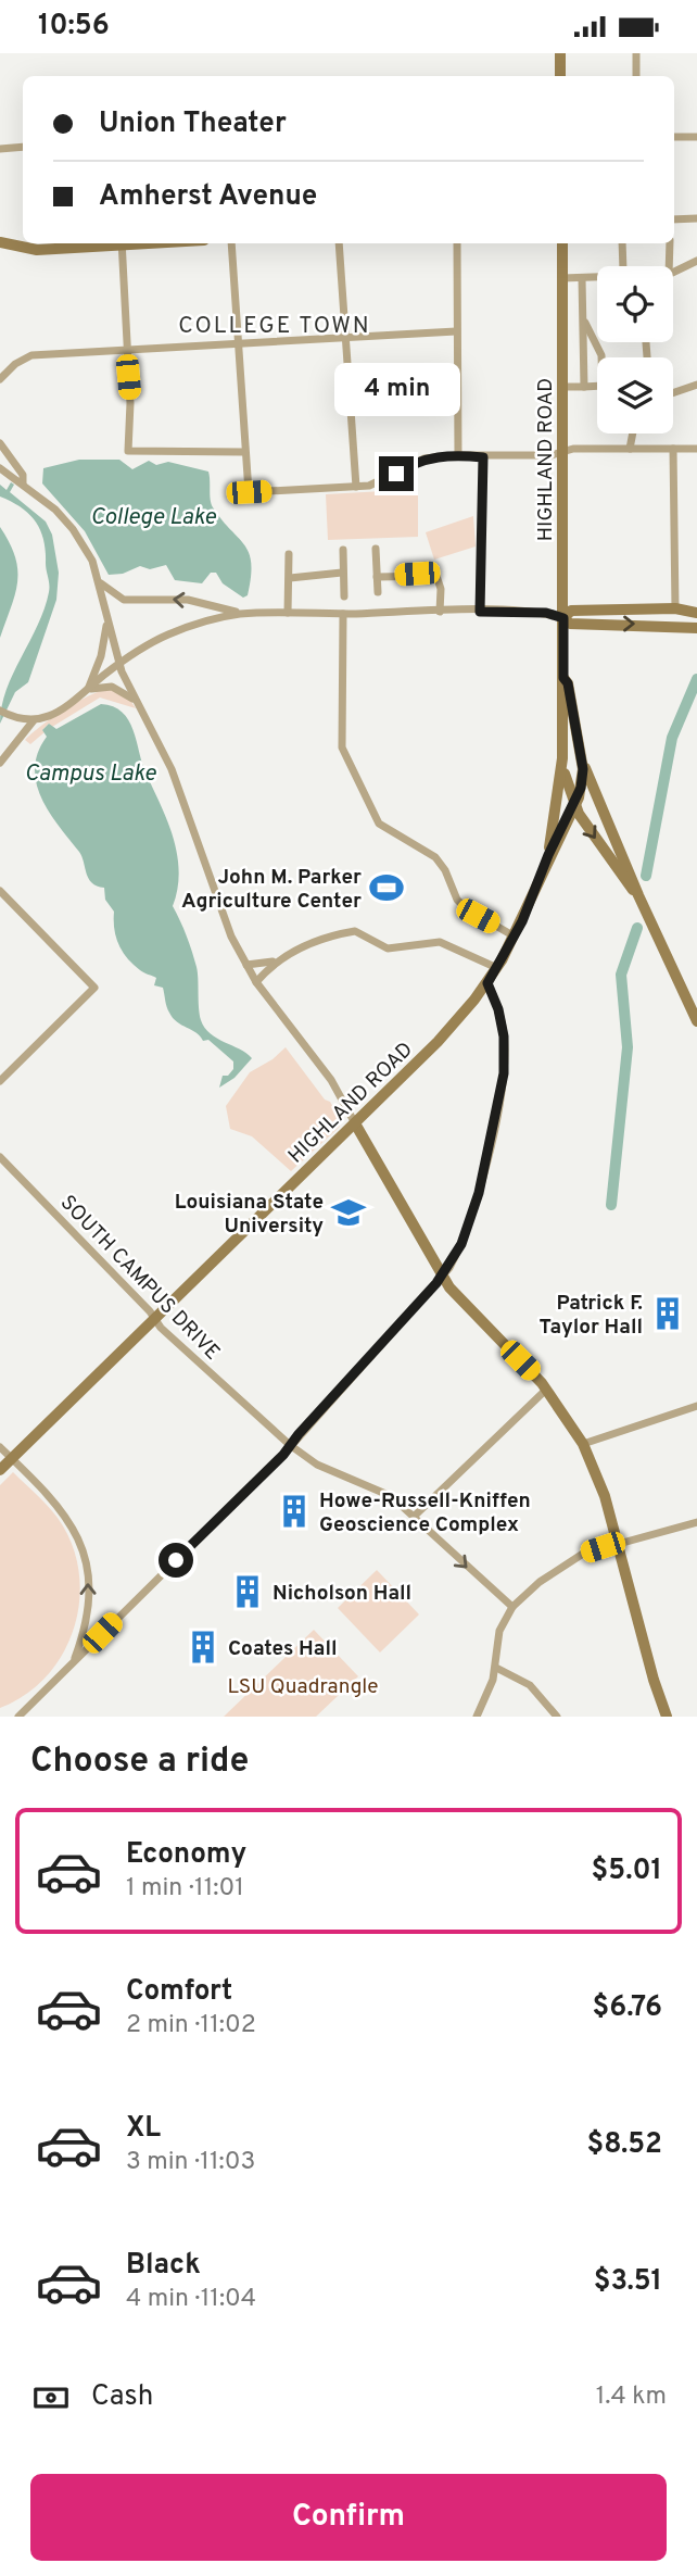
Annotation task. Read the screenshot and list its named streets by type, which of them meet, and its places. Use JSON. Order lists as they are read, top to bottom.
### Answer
{
  "streets": {
    "street": ["HIGHLAND ROAD", "SOUTH CAMPUS DRIVE"]
  },
  "crossings": [
    ["HIGHLAND ROAD", "SOUTH CAMPUS DRIVE"]
  ],
  "districts": ["COLLEGE TOWN"],
  "water": ["College Lake", "Campus Lake"],
  "parks": ["LSU Quadrangle"],
  "places": {
    "sports": ["John M. Parker Agriculture Center"],
    "school or university": ["Louisiana State University"],
    "building": [
      "Patrick F. Taylor Hall",
      "Howe-Russell-Kniffen Geoscience Complex",
      "Nicholson Hall",
      "Coates Hall"
    ]
  },
  "page": {
    "status": "10:56",
    "banner": ["Union Theater", "Amherst Avenue"],
    "bubble": "4 min",
    "heading": "Choose a ride",
    "list": [
      {
        "name": "Economy",
        "note": "1 min · 11:01",
        "value": "$5.01"
      },
      {
        "name": "Comfort",
        "note": "2 min · 11:02",
        "value": "$6.76"
      },
      {
        "name": "XL",
        "note": "3 min · 11:03",
        "value": "$8.52"
      },
      {
        "name": "Black",
        "note": "4 min · 11:04",
        "value": "$3.51"
      }
    ],
    "pay": ["Cash", "1.4 km"],
    "buttons": "Confirm"
  }
}
